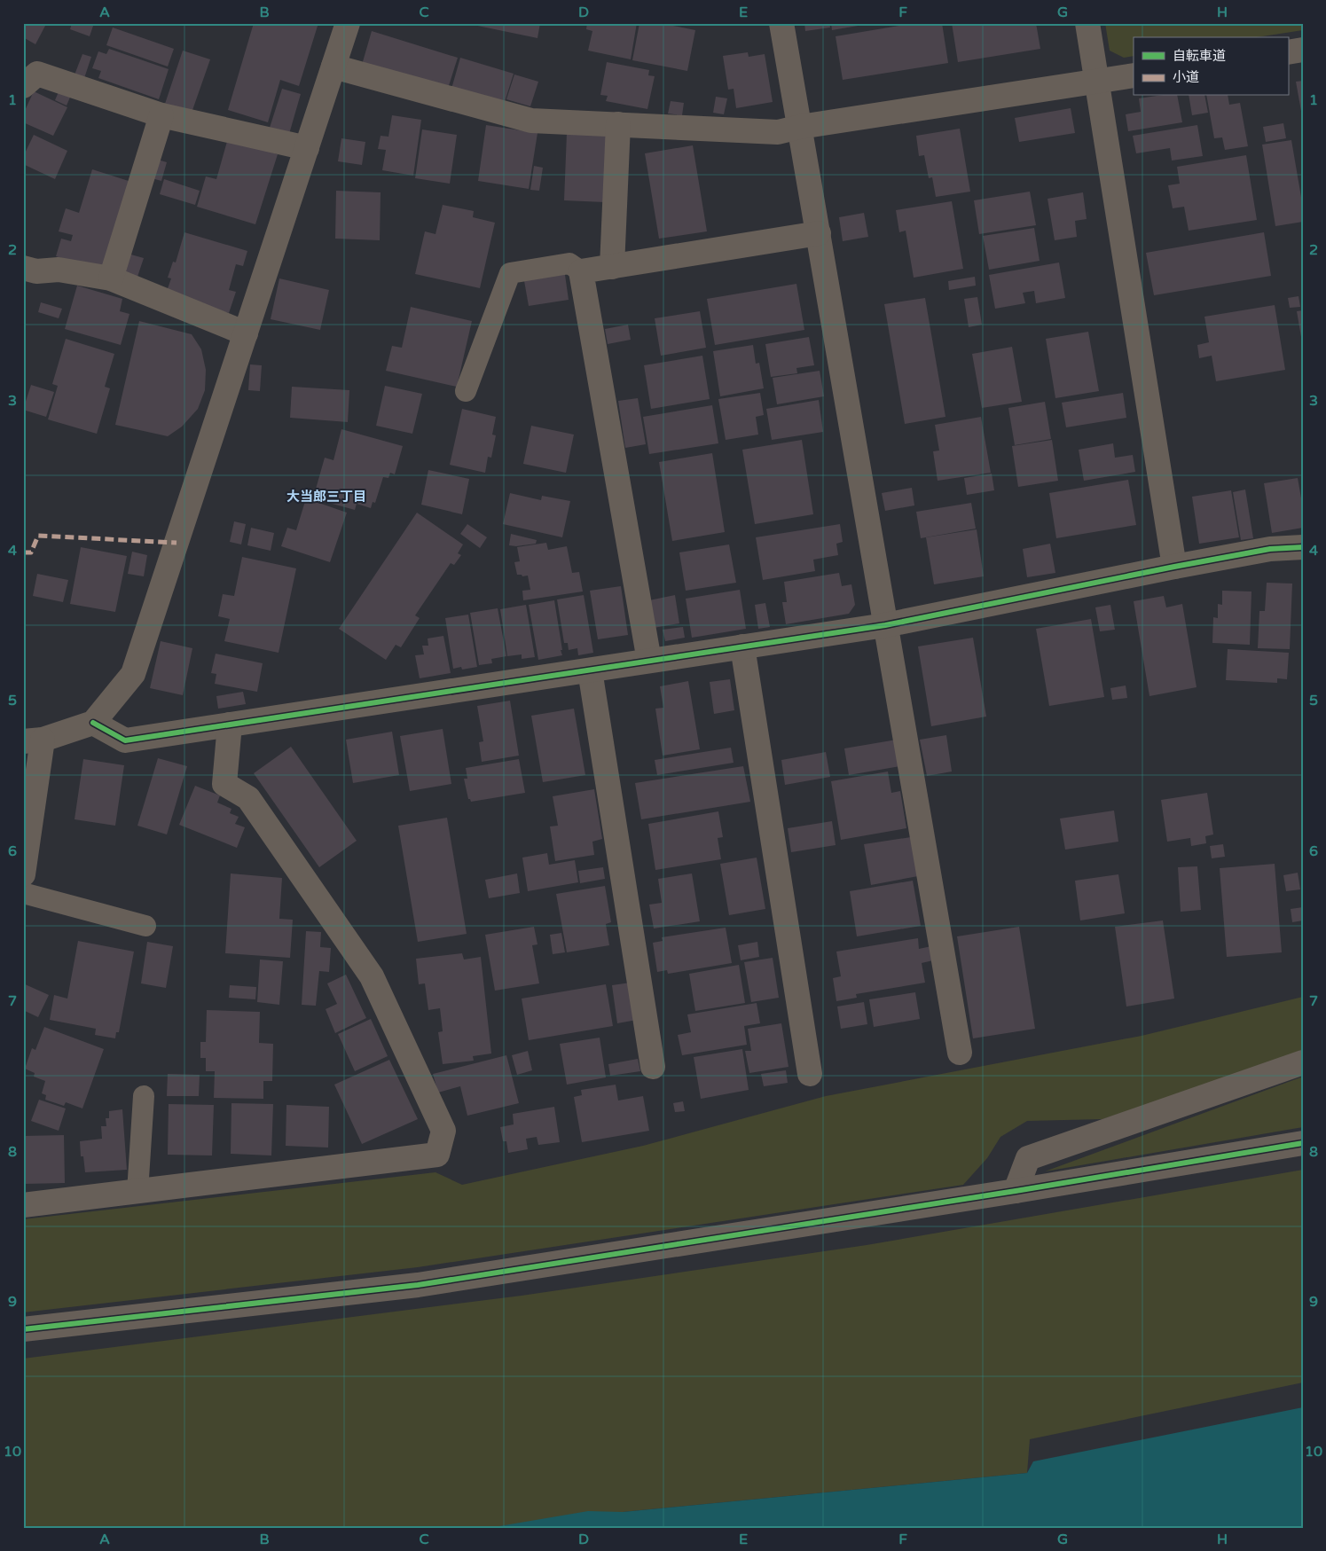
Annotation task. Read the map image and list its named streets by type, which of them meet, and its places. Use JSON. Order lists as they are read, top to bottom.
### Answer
{
  "districts": ["大当郎三丁目"],
  "legend": ["自転車道", "小道"],
  "grid": {
    "columns": [
      "A",
      "B",
      "C",
      "D",
      "E",
      "F",
      "G",
      "H"
    ],
    "rows": [
      "1",
      "2",
      "3",
      "4",
      "5",
      "6",
      "7",
      "8",
      "9",
      "10"
    ]
  }
}
